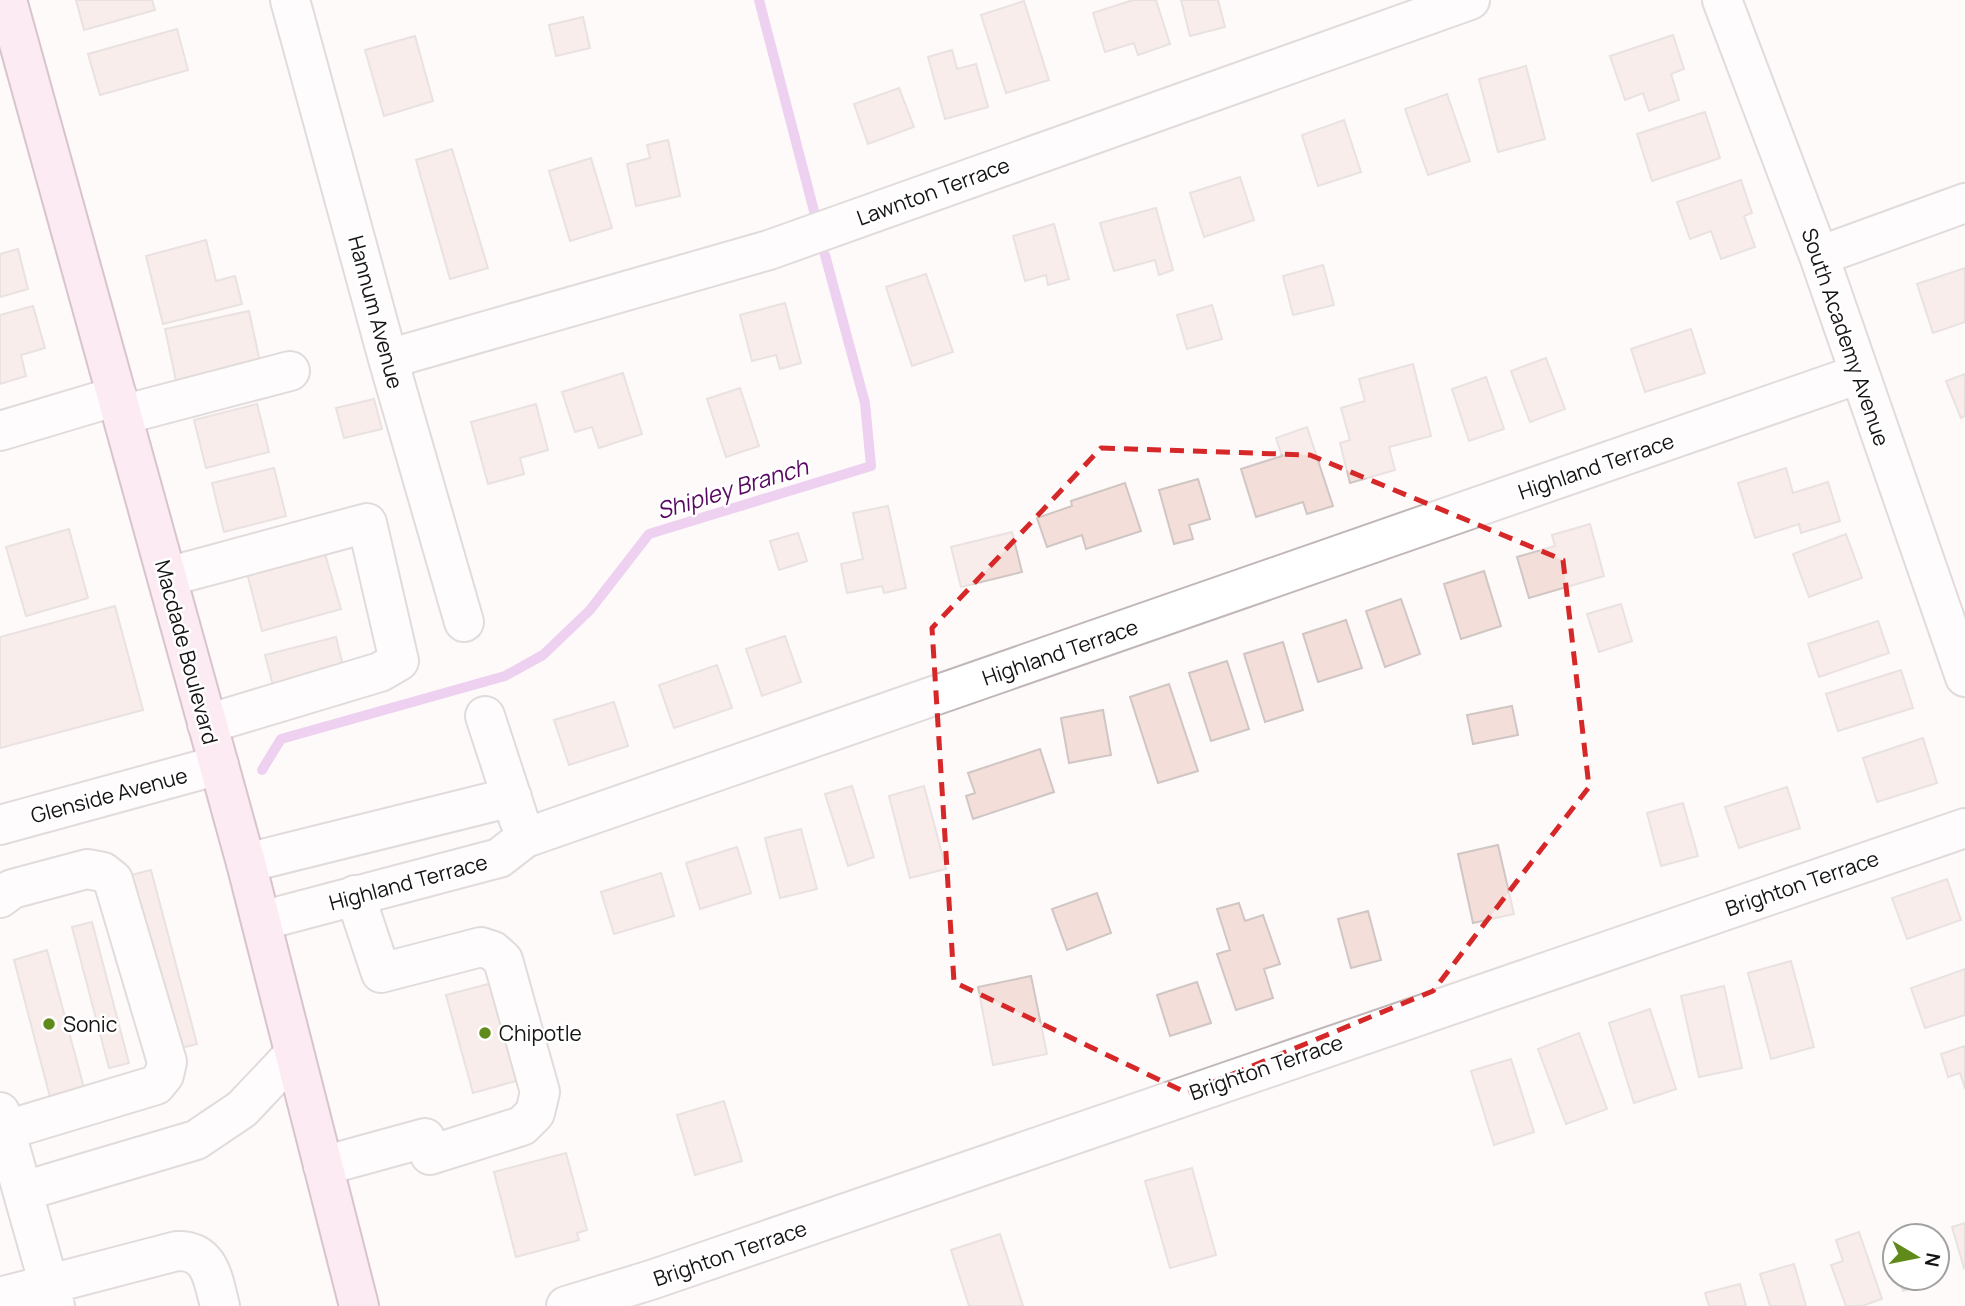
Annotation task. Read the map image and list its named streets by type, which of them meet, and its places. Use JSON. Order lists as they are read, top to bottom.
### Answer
{
  "streets": {
    "main road": ["Macdade Boulevard"],
    "street": [
      "Lawnton Terrace",
      "Hannum Avenue",
      "South Academy Avenue",
      "Highland Terrace",
      "Glenside Avenue",
      "Brighton Terrace"
    ]
  },
  "crossings": [
    ["Lawnton Terrace", "Hannum Avenue"],
    ["South Academy Avenue", "Highland Terrace"],
    ["Highland Terrace", "Macdade Boulevard"],
    ["Macdade Boulevard", "Glenside Avenue"]
  ],
  "water": ["Shipley Branch"],
  "places": ["Sonic", "Chipotle"],
  "north": "right"
}
